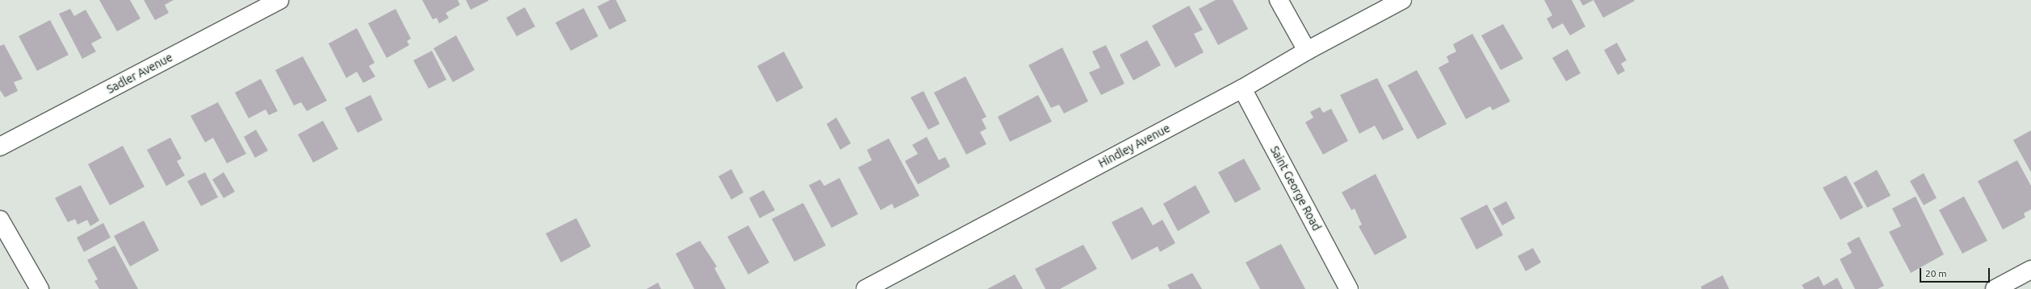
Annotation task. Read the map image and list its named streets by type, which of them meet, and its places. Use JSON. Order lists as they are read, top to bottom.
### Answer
{
  "streets": {
    "street": ["Sadler Avenue", "Hindley Avenue", "Saint George Road"]
  },
  "crossings": [
    ["Hindley Avenue", "Saint George Road"]
  ],
  "scale_bar": "20 m"
}
